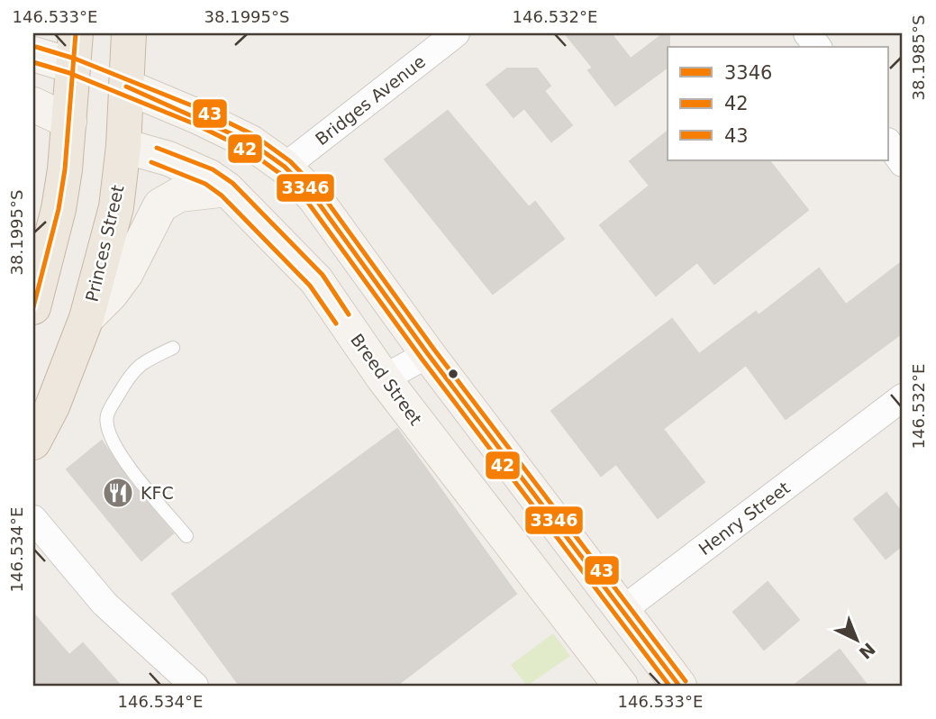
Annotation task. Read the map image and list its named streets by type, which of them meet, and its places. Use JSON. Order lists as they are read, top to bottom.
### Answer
{
  "streets": {
    "highway": ["Princes Street", "Breed Street"],
    "main road": ["Henry Street"],
    "street": ["Bridges Avenue"]
  },
  "crossings": [
    ["Princes Street", "Breed Street"],
    ["Breed Street", "Henry Street"]
  ],
  "places": {
    "restaurant": ["KFC"]
  },
  "lines": ["transit line 3346", "transit line 43", "transit line 42"],
  "legend": ["3346", "42", "43"],
  "north": "bottom right",
  "coordinates": [
    "146.533°E",
    "38.1995°S",
    "146.532°E",
    "38.1985°S",
    "146.534°E"
  ]
}
